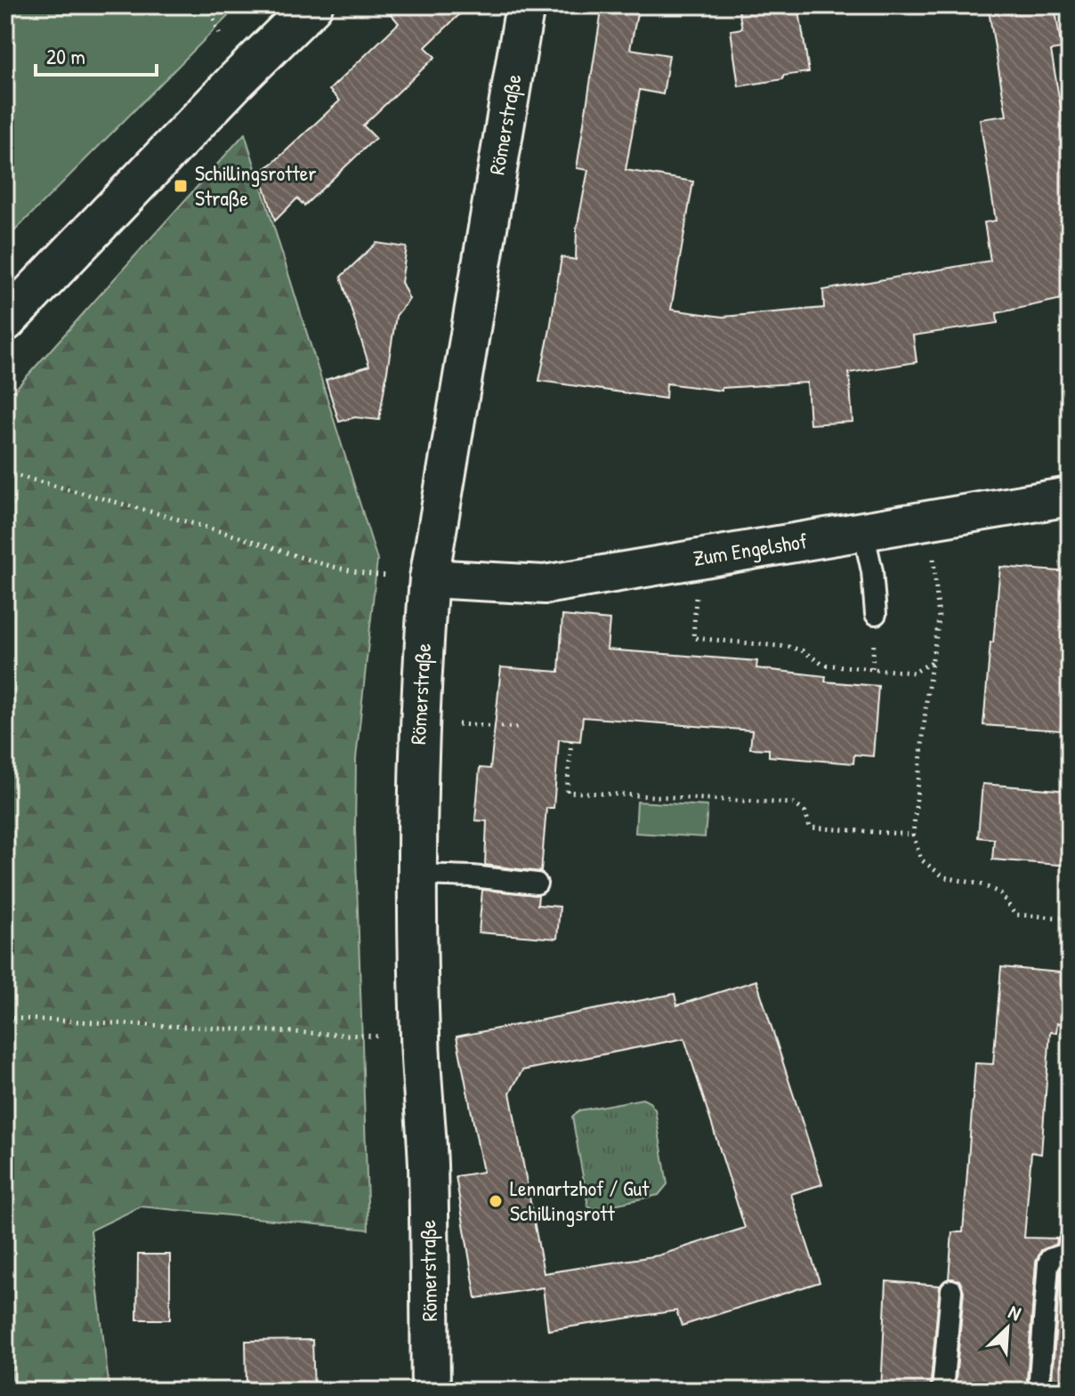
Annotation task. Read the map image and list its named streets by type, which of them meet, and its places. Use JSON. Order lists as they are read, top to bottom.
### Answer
{
  "streets": {
    "street": ["Römerstraße", "Zum Engelshof"]
  },
  "crossings": [
    ["Römerstraße", "Zum Engelshof"]
  ],
  "places": {
    "transit": ["Schillingsrotter Straße"],
    "other": ["Lennartzhof / Gut Schillingsrott"]
  },
  "scale_bar": "20 m",
  "north": "top right"
}
